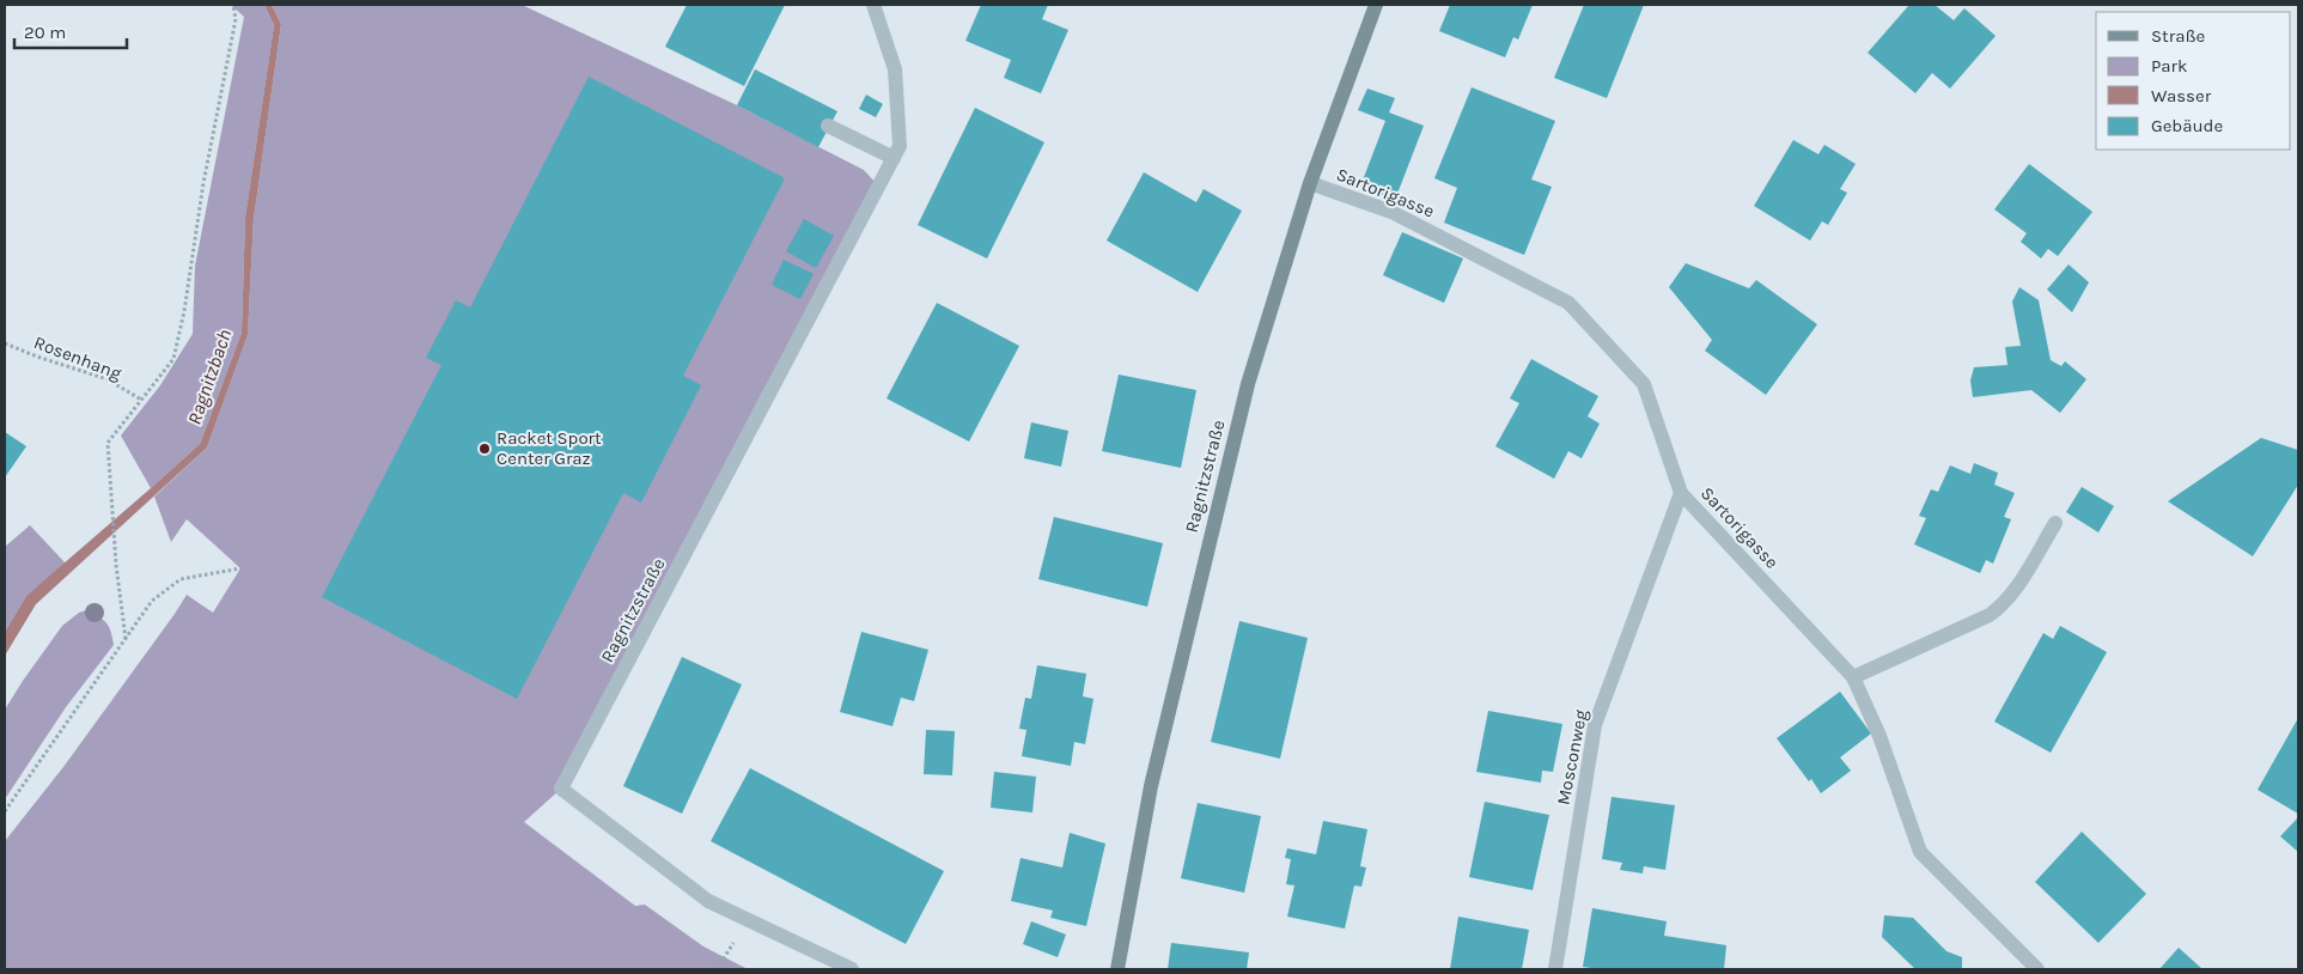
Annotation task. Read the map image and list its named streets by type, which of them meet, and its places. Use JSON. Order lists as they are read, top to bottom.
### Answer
{
  "streets": {
    "main road": ["Ragnitzstraße"],
    "street": ["Sartorigasse", "Mosconweg"],
    "path": ["Rosenhang"]
  },
  "crossings": [
    ["Sartorigasse", "Ragnitzstraße"],
    ["Sartorigasse", "Mosconweg"]
  ],
  "water": ["Ragnitzbach"],
  "places": ["Racket Sport Center Graz"],
  "legend": [
    "Straße",
    "Park",
    "Wasser",
    "Gebäude"
  ],
  "scale_bar": "20 m"
}
